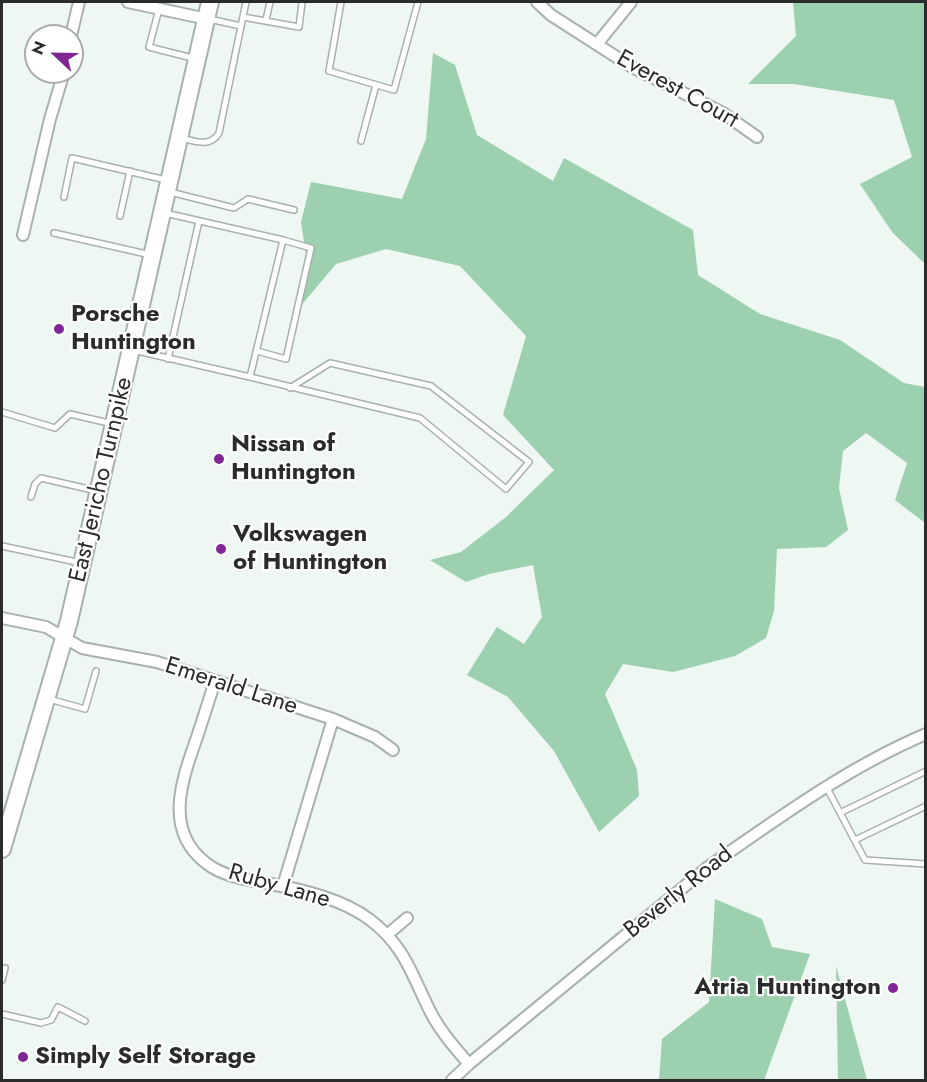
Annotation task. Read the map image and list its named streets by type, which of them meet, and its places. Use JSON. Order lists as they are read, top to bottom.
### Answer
{
  "streets": {
    "main road": ["East Jericho Turnpike"],
    "street": [
      "Everest Court",
      "Emerald Lane",
      "Ruby Lane",
      "Beverly Road"
    ]
  },
  "crossings": [
    ["East Jericho Turnpike", "Emerald Lane"],
    ["Emerald Lane", "Ruby Lane"],
    ["Ruby Lane", "Beverly Road"]
  ],
  "places": [
    "Porsche Huntington",
    "Nissan of Huntington",
    "Volkswagen of Huntington",
    "Atria Huntington",
    "Simply Self Storage"
  ],
  "north": "left"
}
